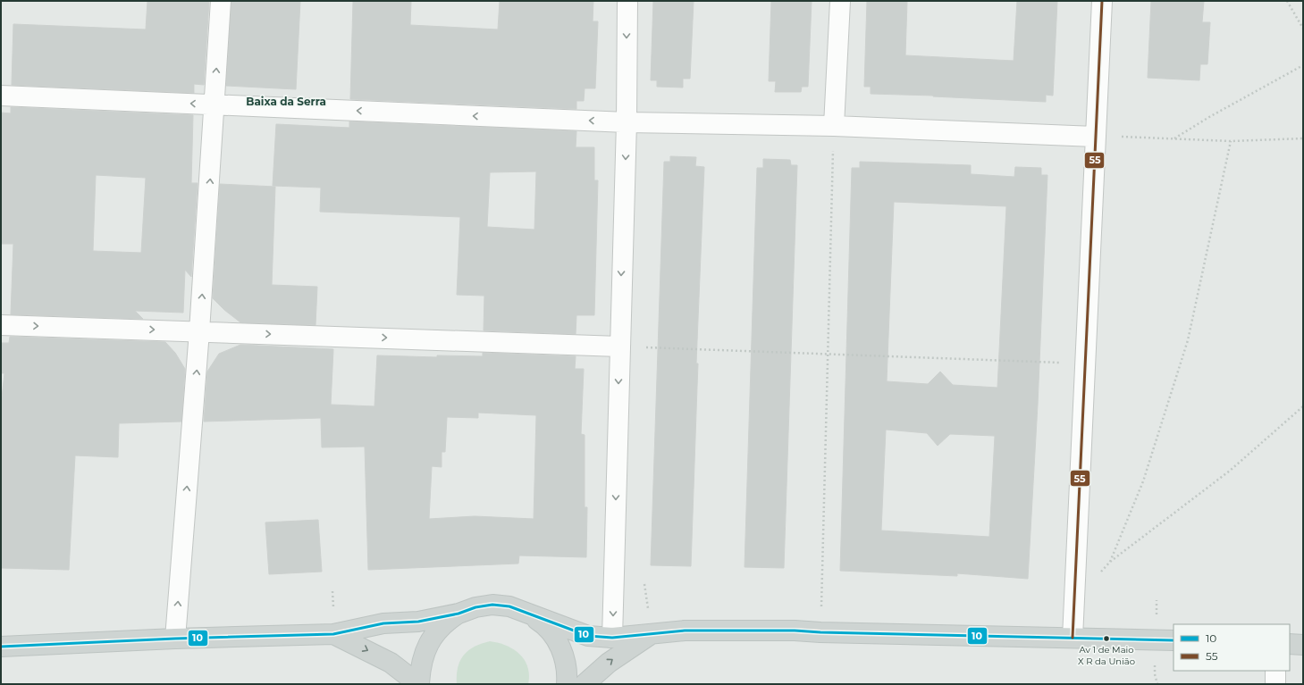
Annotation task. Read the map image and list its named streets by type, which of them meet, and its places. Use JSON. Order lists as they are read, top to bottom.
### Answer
{
  "districts": ["Baixa da Serra"],
  "places": ["Av 1 de Maio X R da União"],
  "lines": ["transit line 55", "transit line 10"],
  "legend": ["10", "55"]
}
